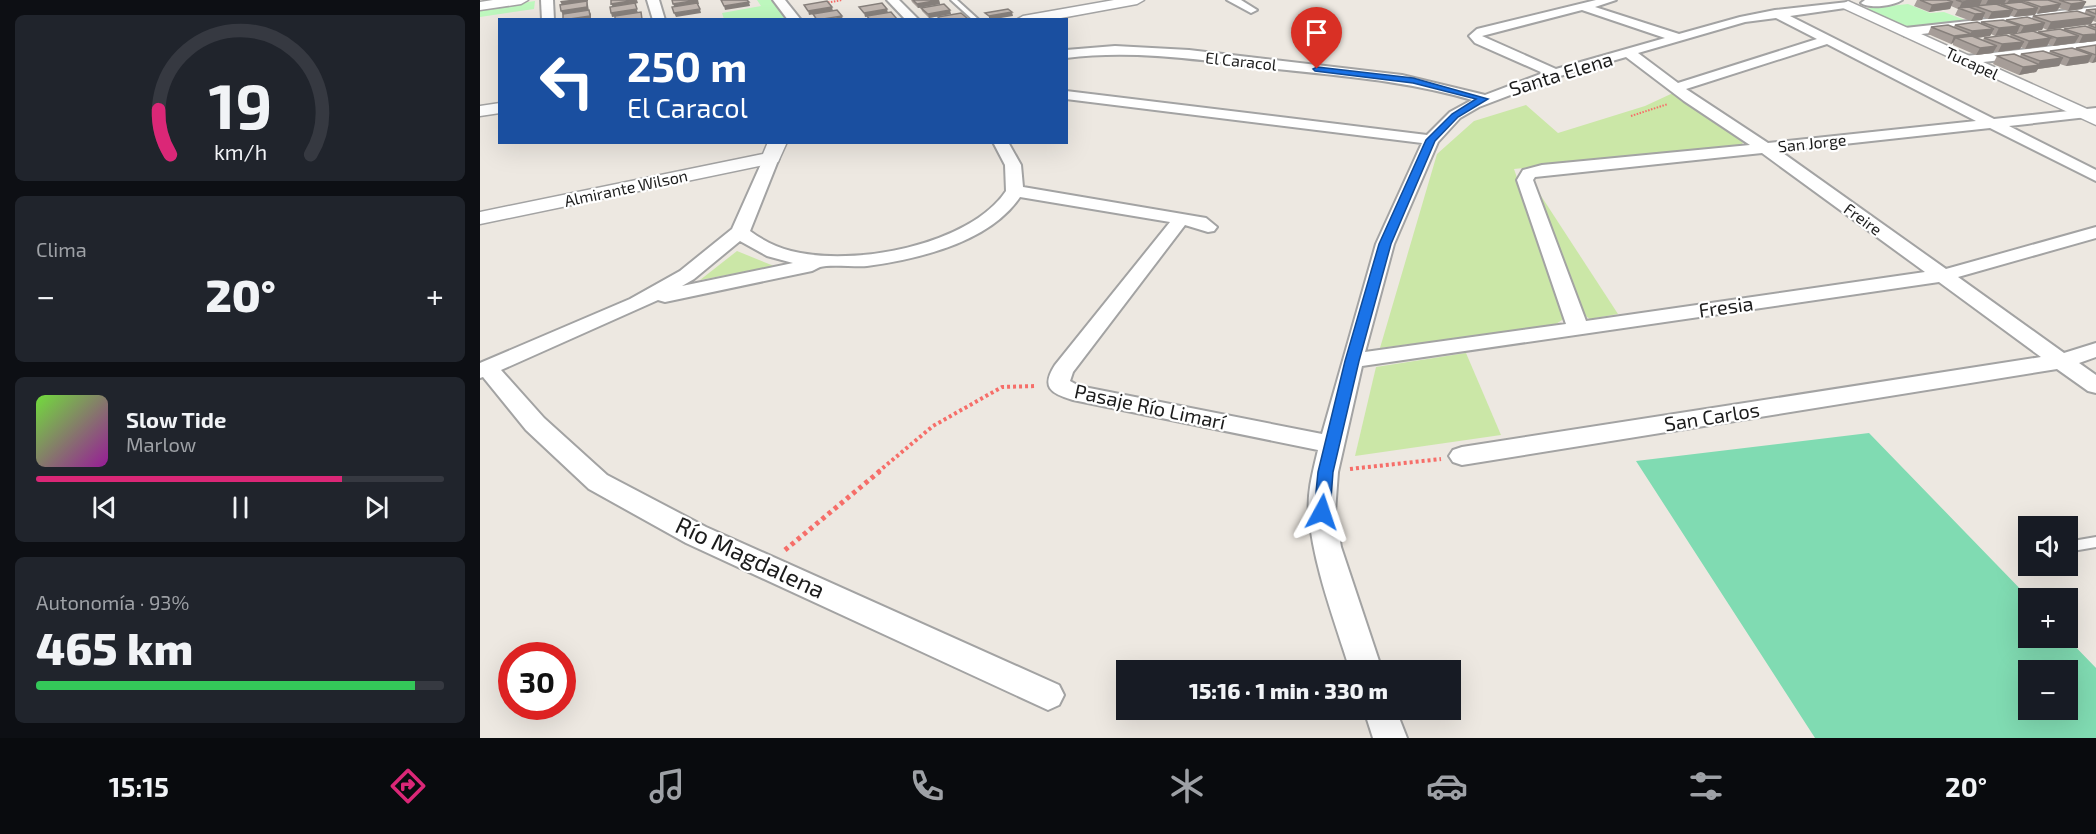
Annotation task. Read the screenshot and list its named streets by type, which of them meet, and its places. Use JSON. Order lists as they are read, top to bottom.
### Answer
{
  "streets": {
    "street": [
      "El Caracol",
      "Tucapel",
      "Santa Elena",
      "San Jorge",
      "Almirante Wilson",
      "Freire",
      "Fresia",
      "Pasaje Río Limarí",
      "San Carlos",
      "Río Magdalena"
    ]
  },
  "crossings": [
    ["El Caracol", "Santa Elena"],
    ["Tucapel", "Santa Elena"],
    ["Tucapel", "San Jorge"],
    ["Santa Elena", "Freire"],
    ["Santa Elena", "Fresia"],
    ["Santa Elena", "Pasaje Río Limarí"],
    ["San Jorge", "Freire"],
    ["San Jorge", "Fresia"],
    ["Freire", "Fresia"],
    ["Freire", "San Carlos"]
  ],
  "page": {
    "turn": ["250 m", "El Caracol"],
    "tile": [
      "Clima",
      ["Autonomía · 93%", "465 km"]
    ],
    "heat": ["−", "20°", "+"],
    "song": ["Slow Tide", "Marlow"],
    "map_buttons": ["+", "−"],
    "limit": "30",
    "trip": "15:16 · 1 min · 330 m",
    "tabs": ["15:15", "20°"],
    "gauge": ["19", "km/h"]
  }
}
